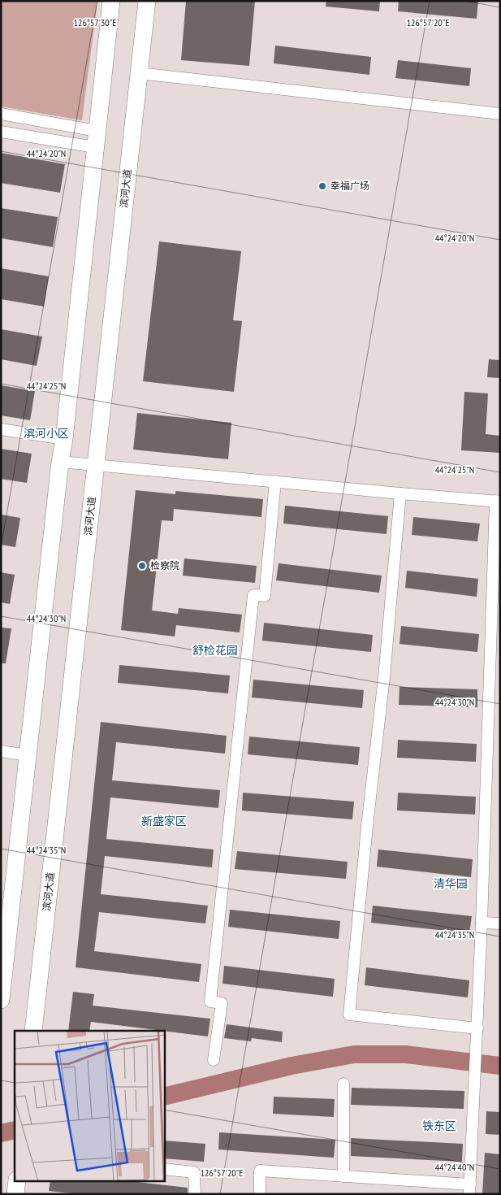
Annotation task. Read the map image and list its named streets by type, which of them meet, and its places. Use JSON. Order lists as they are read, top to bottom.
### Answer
{
  "streets": {
    "main road": ["滨河大道"]
  },
  "districts": [
    "滨河小区",
    "舒检花园",
    "新盛家区",
    "清华园",
    "铁东区"
  ],
  "places": ["幸福广场", "检察院"],
  "coordinates": [
    "126°57'30\"E",
    "126°57'20\"E",
    "44°24'20\"N",
    "44°24'25\"N",
    "44°24'30\"N",
    "44°24'35\"N",
    "44°24'40\"N"
  ]
}
